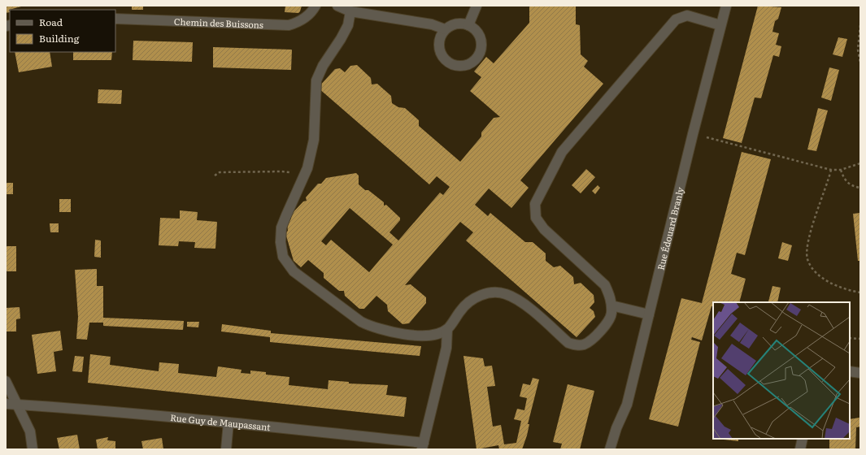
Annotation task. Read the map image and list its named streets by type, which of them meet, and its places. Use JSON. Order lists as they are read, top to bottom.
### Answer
{
  "streets": {
    "street": ["Chemin des Buissons", "Rue Édouard Branly", "Rue Guy de Maupassant"]
  },
  "legend": ["Road", "Building"]
}
